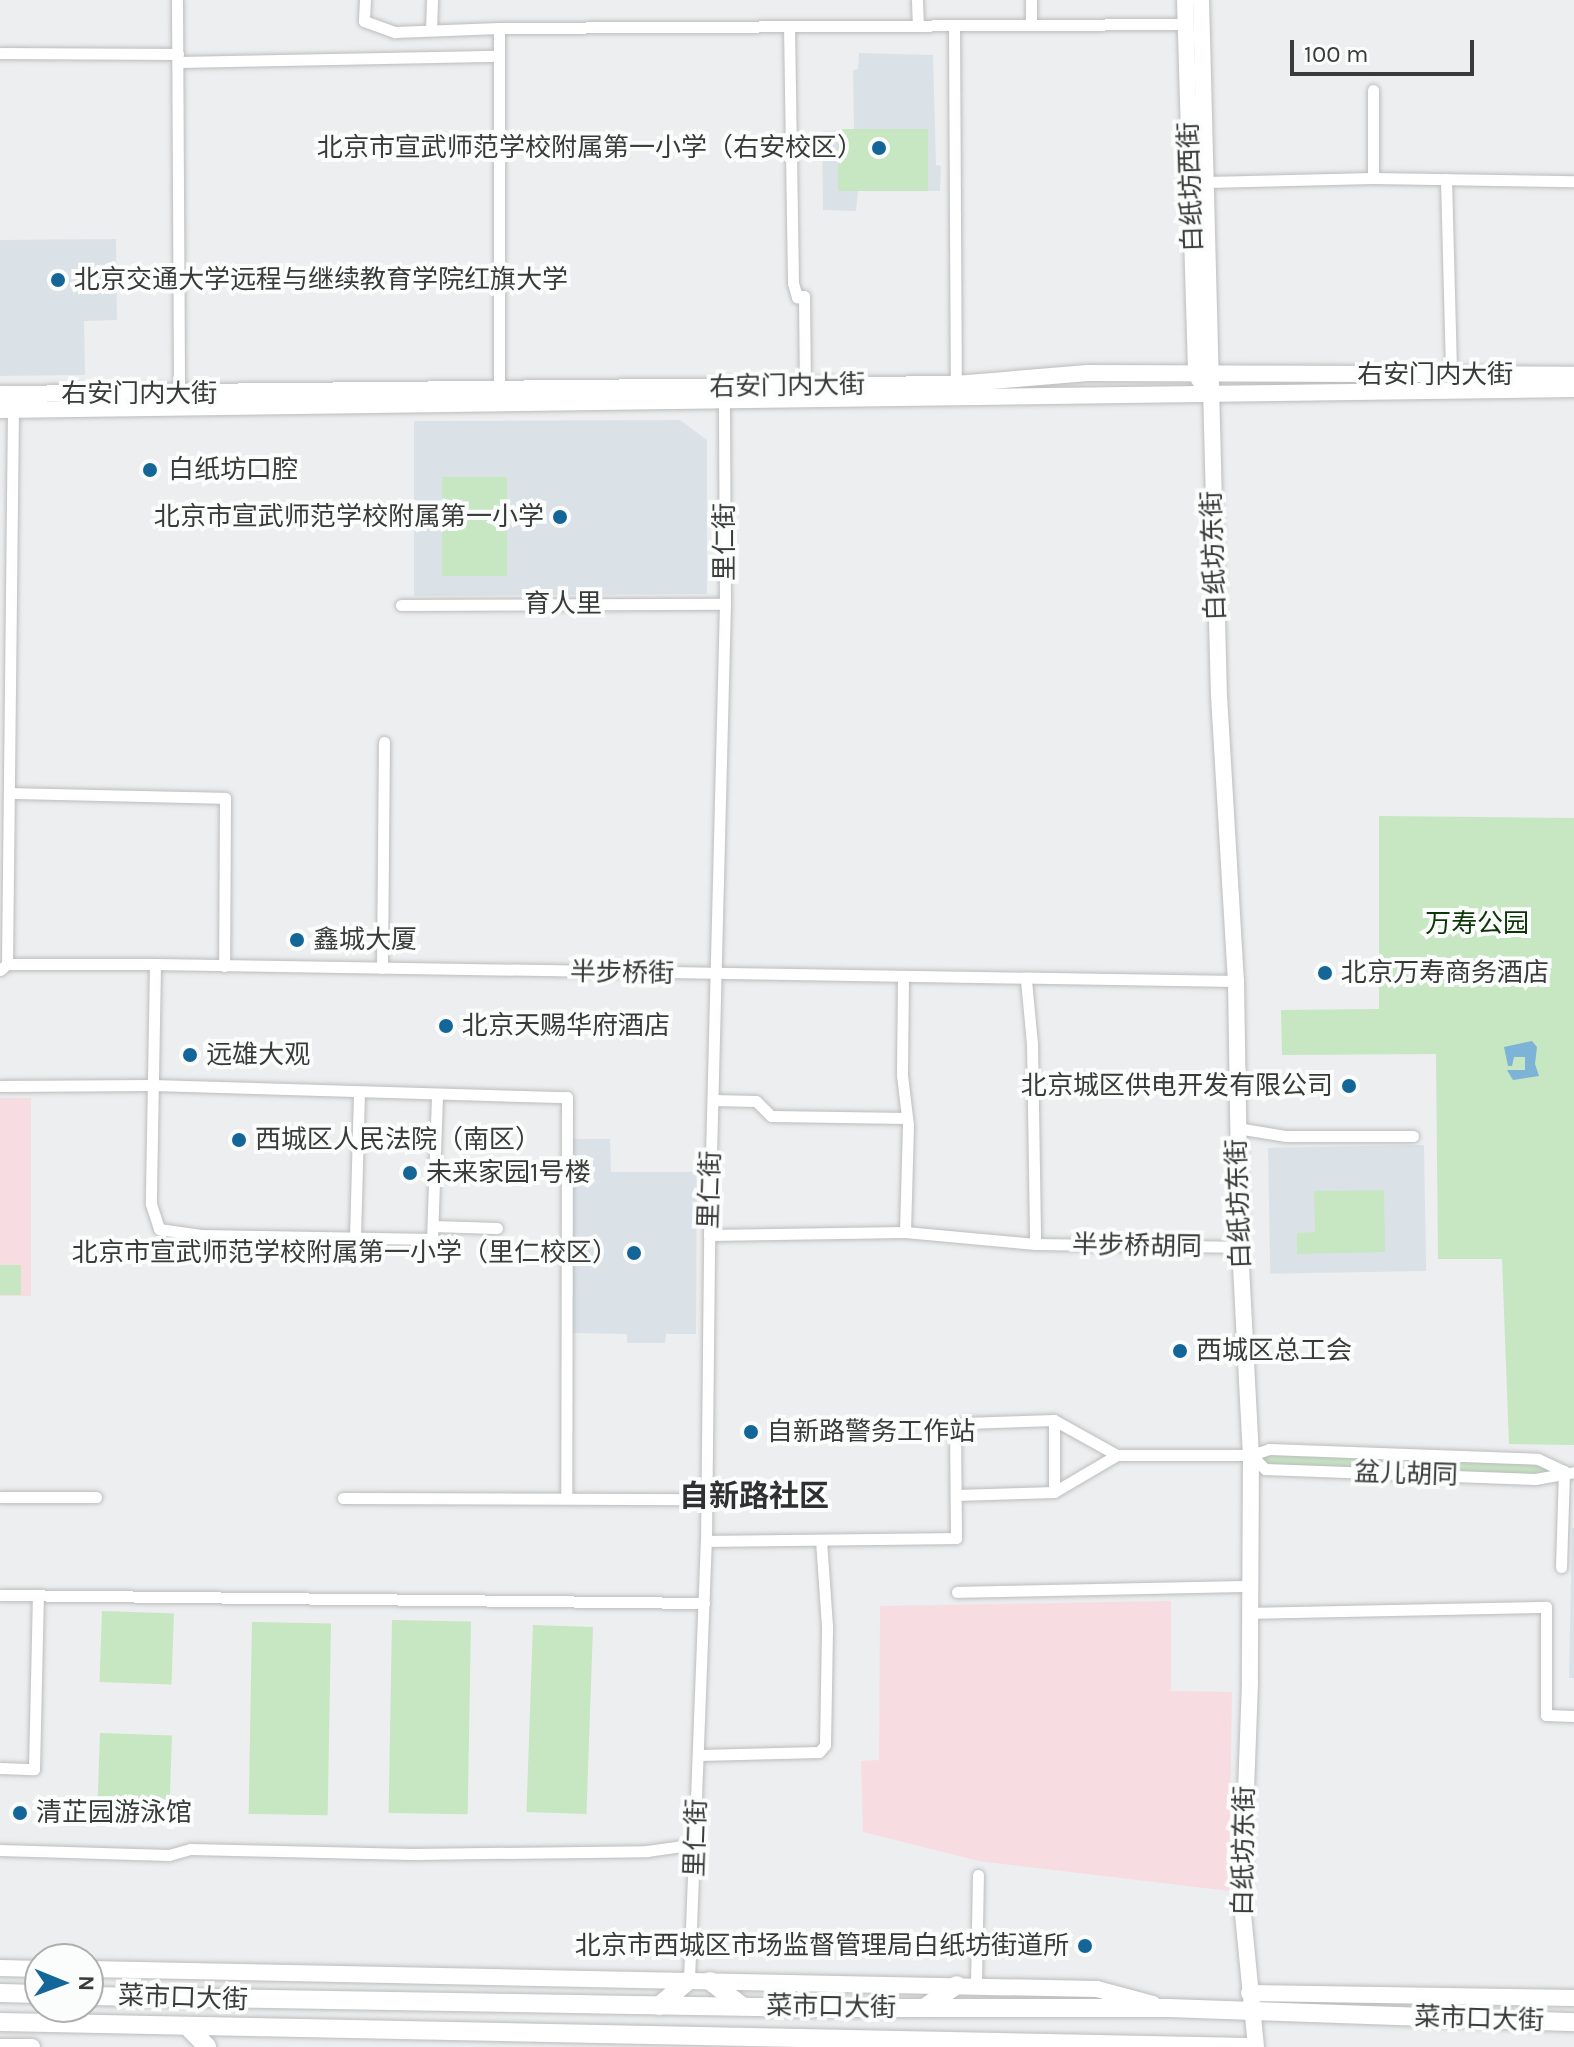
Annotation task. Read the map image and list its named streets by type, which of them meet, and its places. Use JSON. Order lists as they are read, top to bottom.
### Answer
{
  "streets": {
    "main road": [
      "白纸坊西街",
      "右安门内大街",
      "白纸坊东街",
      "菜市口大街"
    ],
    "street": [
      "里仁街",
      "育人里",
      "半步桥街",
      "半步桥胡同",
      "盆儿胡同"
    ]
  },
  "crossings": [
    ["白纸坊西街", "右安门内大街"],
    ["右安门内大街", "里仁街"],
    ["右安门内大街", "白纸坊东街"],
    ["右安门内大街", "半步桥街"],
    ["里仁街", "育人里"],
    ["里仁街", "半步桥街"],
    ["里仁街", "半步桥胡同"],
    ["白纸坊东街", "半步桥街"],
    ["白纸坊东街", "半步桥胡同"],
    ["白纸坊东街", "盆儿胡同"],
    ["白纸坊东街", "菜市口大街"]
  ],
  "districts": ["自新路社区"],
  "parks": ["万寿公园"],
  "places": [
    "北京市宣武师范学校附属第一小学（右安校区）",
    "北京交通大学远程与继续教育学院红旗大学",
    "白纸坊口腔",
    "北京市宣武师范学校附属第一小学",
    "鑫城大厦",
    "北京万寿商务酒店",
    "北京天赐华府酒店",
    "远雄大观",
    "北京城区供电开发有限公司",
    "西城区人民法院（南区）",
    "未来家园1号楼",
    "北京市宣武师范学校附属第一小学（里仁校区）",
    "西城区总工会",
    "自新路警务工作站",
    "清芷园游泳馆",
    "北京市西城区市场监督管理局白纸坊街道所"
  ],
  "scale_bar": "100 m",
  "north": "right"
}
